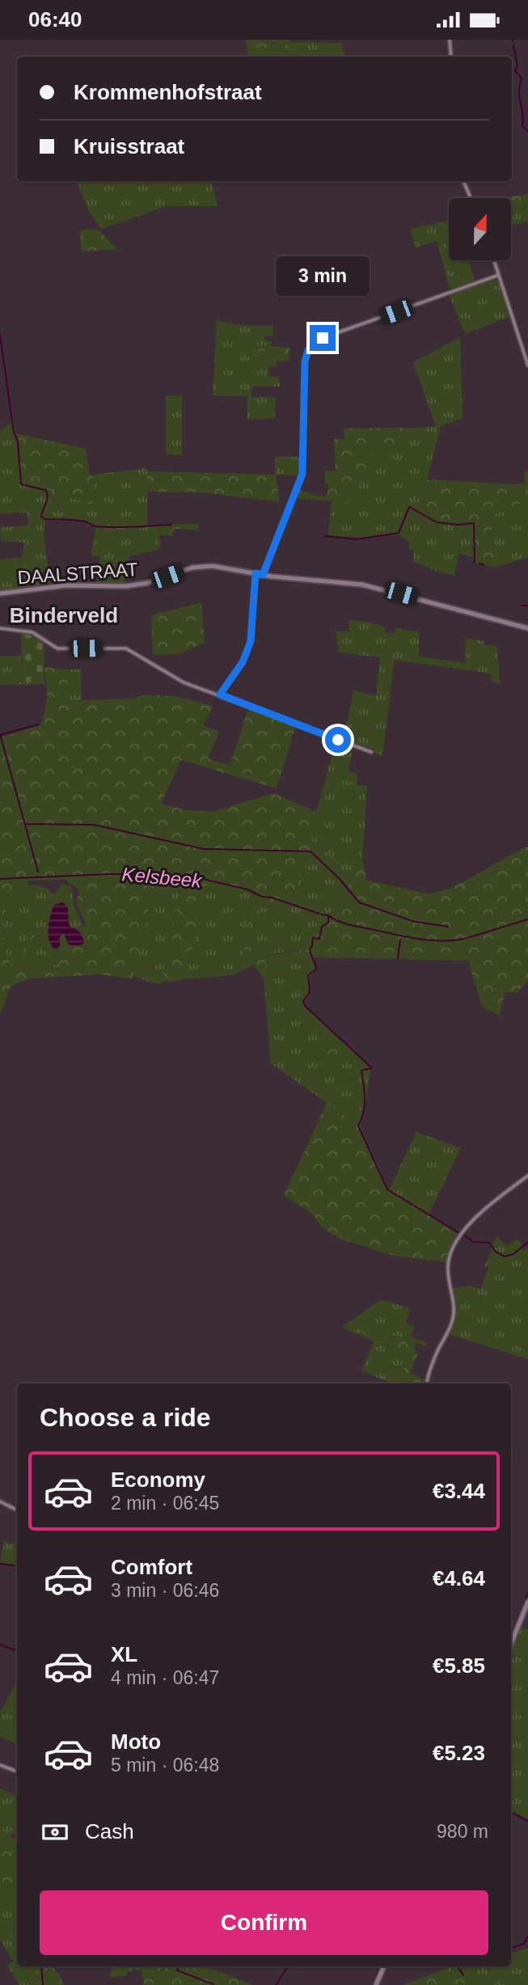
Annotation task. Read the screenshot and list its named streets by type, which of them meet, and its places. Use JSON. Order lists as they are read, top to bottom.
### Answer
{
  "streets": {
    "street": ["DAALSTRAAT"]
  },
  "districts": ["Binderveld"],
  "water": ["Kelsbeek"],
  "north": "top",
  "page": {
    "status": "06:40",
    "banner": ["Krommenhofstraat", "Kruisstraat"],
    "bubble": "3 min",
    "heading": "Choose a ride",
    "list": [
      {
        "name": "Economy",
        "note": "2 min · 06:45",
        "value": "€3.44"
      },
      {
        "name": "Comfort",
        "note": "3 min · 06:46",
        "value": "€4.64"
      },
      {
        "name": "XL",
        "note": "4 min · 06:47",
        "value": "€5.85"
      },
      {
        "name": "Moto",
        "note": "5 min · 06:48",
        "value": "€5.23"
      }
    ],
    "pay": ["Cash", "980 m"],
    "buttons": "Confirm"
  }
}
